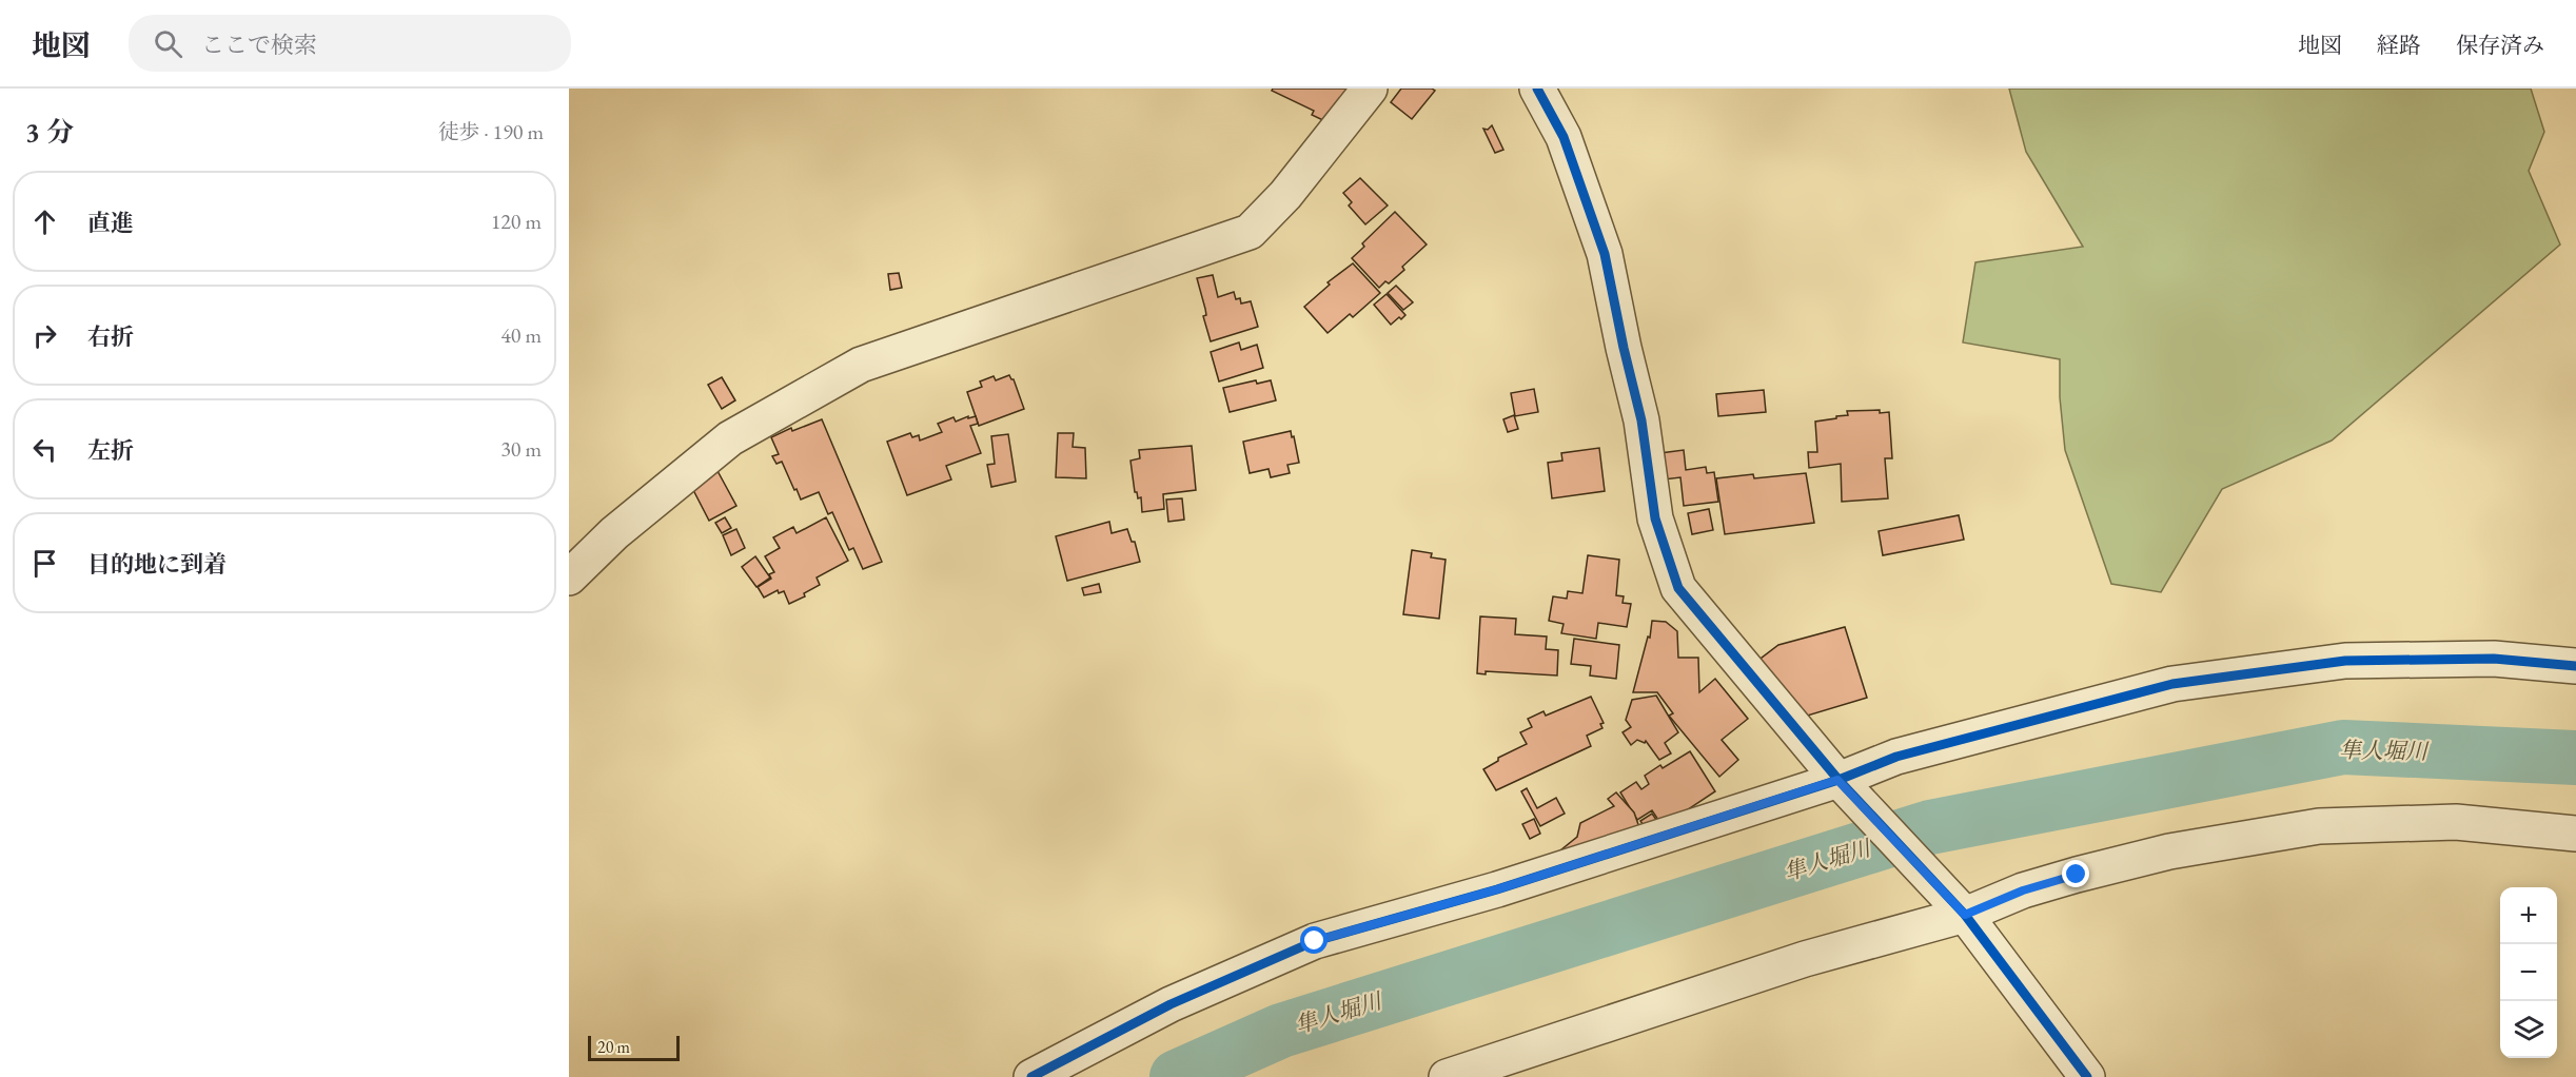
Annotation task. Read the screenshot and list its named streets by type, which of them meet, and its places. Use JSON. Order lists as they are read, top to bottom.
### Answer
{
  "water": ["隼人堀川"],
  "scale_bar": "20 m",
  "page": {
    "header": "地図",
    "search": "ここで検索",
    "nav": ["地図", "経路", "保存済み"],
    "heading": ["3 分", "徒歩 · 190 m"],
    "list": [
      ["直進", "120 m"],
      ["右折", "40 m"],
      ["左折", "30 m"],
      "目的地に到着"
    ],
    "map_buttons": ["+", "−"],
    "scale": "20 m"
  }
}
